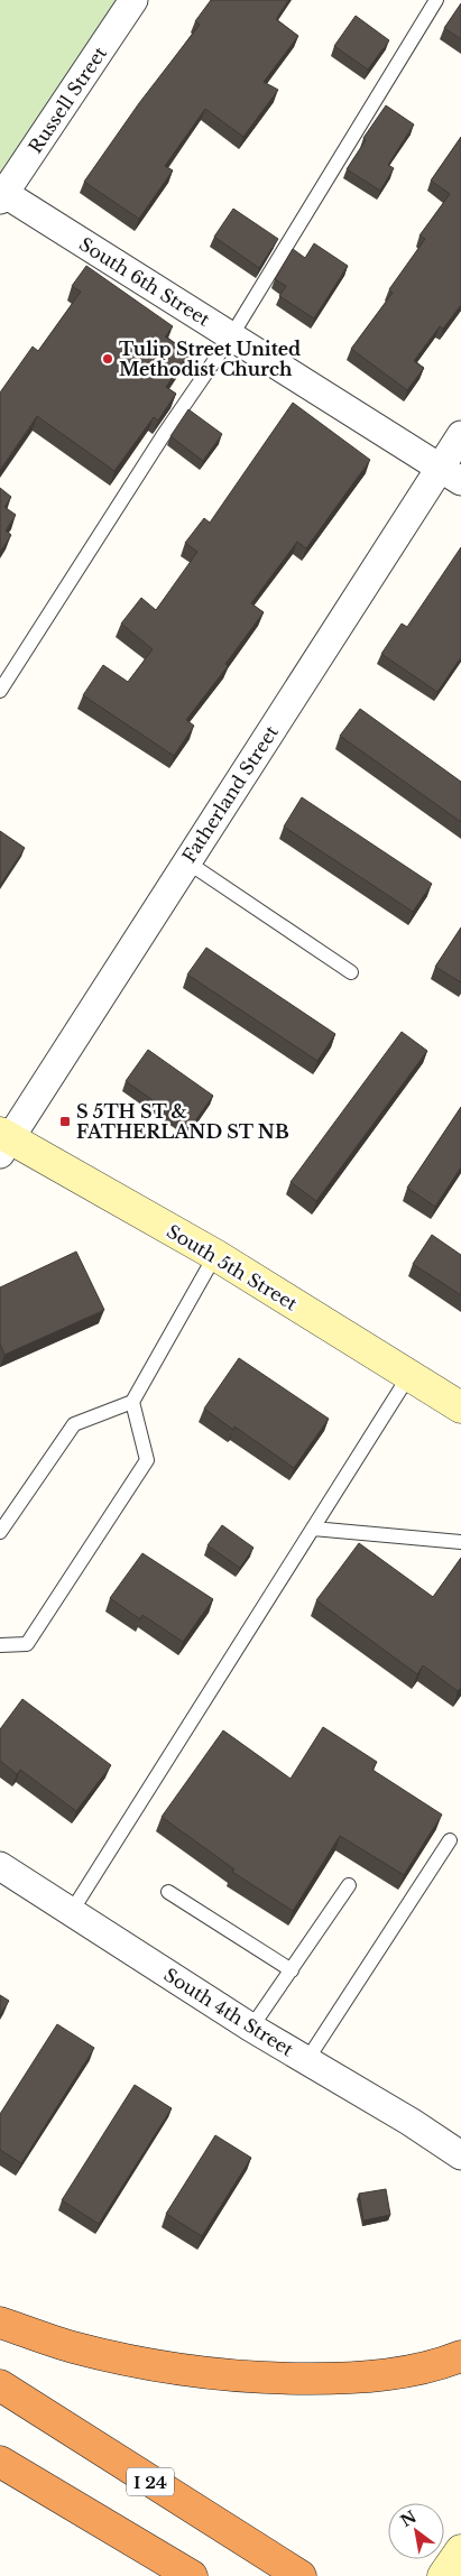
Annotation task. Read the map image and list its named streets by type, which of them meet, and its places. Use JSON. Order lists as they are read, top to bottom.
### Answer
{
  "streets": {
    "highway": ["I 24"],
    "main road": ["South 5th Street"],
    "street": [
      "Russell Street",
      "South 6th Street",
      "Fatherland Street",
      "South 4th Street"
    ]
  },
  "crossings": [
    ["Russell Street", "South 6th Street"],
    ["South 6th Street", "Fatherland Street"],
    ["Fatherland Street", "South 5th Street"]
  ],
  "places": {
    "other": ["Tulip Street United Methodist Church"],
    "transit": ["S 5TH ST & FATHERLAND ST NB"]
  },
  "north": "top left"
}
